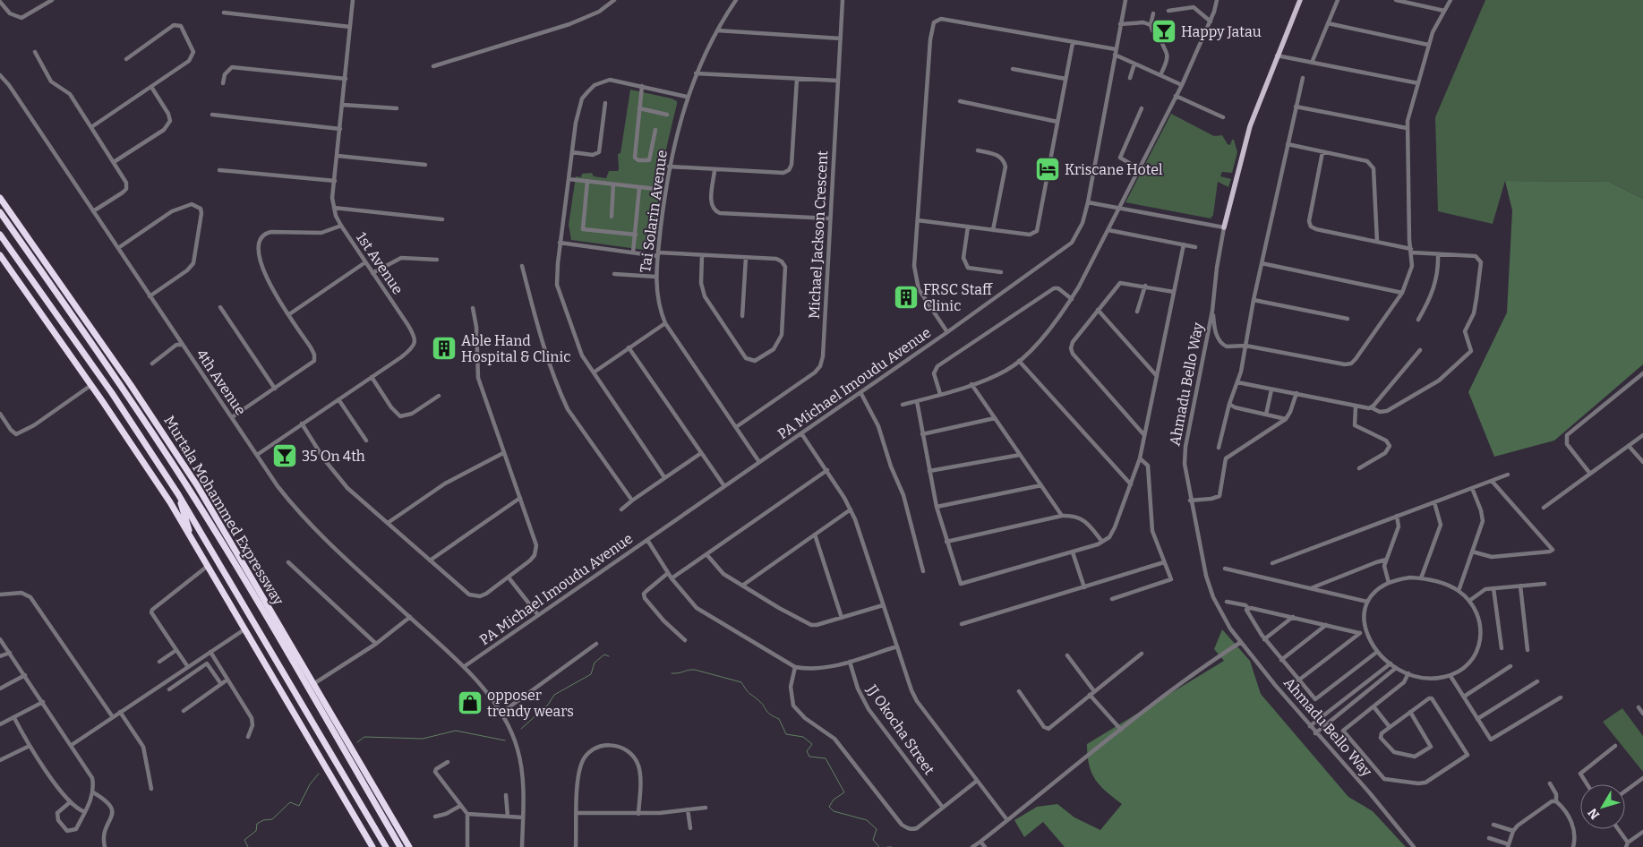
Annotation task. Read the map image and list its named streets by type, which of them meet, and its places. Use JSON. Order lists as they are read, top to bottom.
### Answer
{
  "streets": {
    "highway": ["Murtala Mohammed Expressway"],
    "main road": ["Ahmadu Bello Way"],
    "street": [
      "Tai Solarin Avenue",
      "Michael Jackson Crescent",
      "1st Avenue",
      "4th Avenue",
      "PA Michael Imoudu Avenue",
      "JJ Okocha Street"
    ]
  },
  "crossings": [
    ["Tai Solarin Avenue", "Michael Jackson Crescent"],
    ["Tai Solarin Avenue", "PA Michael Imoudu Avenue"],
    ["1st Avenue", "4th Avenue"],
    ["4th Avenue", "PA Michael Imoudu Avenue"]
  ],
  "places": {
    "bar": ["Happy Jatau", "35 On 4th"],
    "hotel": ["Kriscane Hotel"],
    "building": ["FRSC Staff Clinic", "Able Hand Hospital & Clinic"],
    "shop": ["opposer trendy wears"]
  },
  "north": "bottom left"
}
